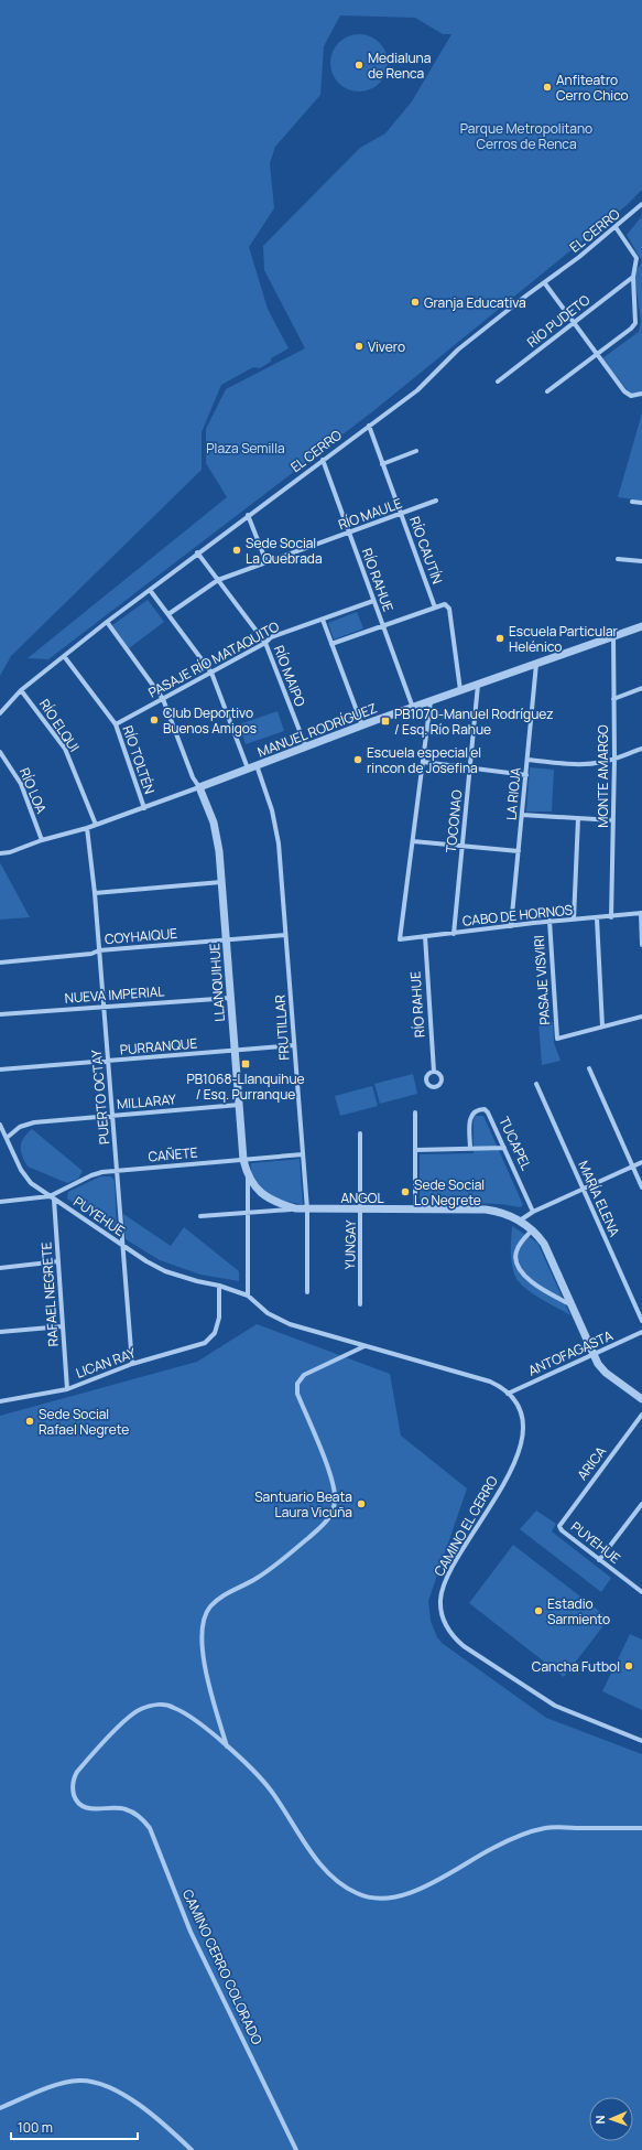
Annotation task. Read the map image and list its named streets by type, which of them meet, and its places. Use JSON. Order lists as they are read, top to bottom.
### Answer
{
  "streets": {
    "street": [
      "EL CERRO",
      "RÍO PUDETO",
      "RÍO MAULE",
      "RÍO CAUTÍN",
      "RÍO RAHUE",
      "PASAJE RÍO MATAQUITO",
      "RÍO MAIPO",
      "RÍO ELQUI",
      "MANUEL RODRÍGUEZ",
      "RÍO TOLTÉN",
      "MONTE AMARGO",
      "RÍO LOA",
      "LA RIOJA",
      "TOCONAO",
      "CABO DE HORNOS",
      "COYHAIQUE",
      "PASAJE VISVIRI",
      "LLANQUIHUE",
      "NUEVA IMPERIAL",
      "FRUTILLAR",
      "PURRANQUE",
      "PUERTO OCTAY",
      "MILLARAY",
      "TUCAPEL",
      "CAÑETE",
      "ANGOL",
      "MARÍA ELENA",
      "PUYEHUE",
      "YUNGAY",
      "RAFAEL NEGRETE",
      "ANTOFAGASTA",
      "LICAN RAY",
      "ARICA",
      "CAMINO EL CERRO",
      "CAMINO CERRO COLORADO"
    ]
  },
  "crossings": [
    ["EL CERRO", "RÍO CAUTÍN"],
    ["EL CERRO", "RÍO RAHUE"],
    ["EL CERRO", "RÍO MAIPO"],
    ["EL CERRO", "RÍO ELQUI"],
    ["EL CERRO", "RÍO TOLTÉN"],
    ["RÍO MAULE", "RÍO CAUTÍN"],
    ["RÍO MAULE", "RÍO RAHUE"],
    ["RÍO MAULE", "RÍO MAIPO"],
    ["RÍO RAHUE", "PASAJE RÍO MATAQUITO"],
    ["RÍO RAHUE", "MANUEL RODRÍGUEZ"],
    ["RÍO RAHUE", "CABO DE HORNOS"],
    ["PASAJE RÍO MATAQUITO", "RÍO MAIPO"],
    ["PASAJE RÍO MATAQUITO", "RÍO TOLTÉN"],
    ["RÍO MAIPO", "MANUEL RODRÍGUEZ"],
    ["RÍO ELQUI", "MANUEL RODRÍGUEZ"],
    ["MANUEL RODRÍGUEZ", "RÍO TOLTÉN"],
    ["MANUEL RODRÍGUEZ", "MONTE AMARGO"],
    ["MANUEL RODRÍGUEZ", "RÍO LOA"],
    ["MANUEL RODRÍGUEZ", "LA RIOJA"],
    ["MANUEL RODRÍGUEZ", "TOCONAO"],
    ["MANUEL RODRÍGUEZ", "LLANQUIHUE"],
    ["MANUEL RODRÍGUEZ", "FRUTILLAR"],
    ["MANUEL RODRÍGUEZ", "PUERTO OCTAY"],
    ["MONTE AMARGO", "CABO DE HORNOS"],
    ["LA RIOJA", "CABO DE HORNOS"],
    ["TOCONAO", "CABO DE HORNOS"],
    ["CABO DE HORNOS", "PASAJE VISVIRI"],
    ["COYHAIQUE", "LLANQUIHUE"],
    ["COYHAIQUE", "FRUTILLAR"],
    ["COYHAIQUE", "PUERTO OCTAY"],
    ["LLANQUIHUE", "NUEVA IMPERIAL"],
    ["LLANQUIHUE", "PURRANQUE"],
    ["LLANQUIHUE", "MILLARAY"],
    ["LLANQUIHUE", "CAÑETE"],
    ["LLANQUIHUE", "ANGOL"],
    ["LLANQUIHUE", "CAMINO EL CERRO"],
    ["NUEVA IMPERIAL", "PUERTO OCTAY"],
    ["FRUTILLAR", "PURRANQUE"],
    ["FRUTILLAR", "CAÑETE"],
    ["FRUTILLAR", "ANGOL"],
    ["PURRANQUE", "PUERTO OCTAY"],
    ["PUERTO OCTAY", "MILLARAY"],
    ["PUERTO OCTAY", "CAÑETE"],
    ["PUERTO OCTAY", "PUYEHUE"],
    ["PUERTO OCTAY", "LICAN RAY"],
    ["MILLARAY", "PUYEHUE"],
    ["CAÑETE", "PUYEHUE"],
    ["CAÑETE", "RAFAEL NEGRETE"],
    ["ANGOL", "YUNGAY"],
    ["PUYEHUE", "RAFAEL NEGRETE"],
    ["PUYEHUE", "LICAN RAY"],
    ["PUYEHUE", "ARICA"],
    ["PUYEHUE", "CAMINO EL CERRO"],
    ["RAFAEL NEGRETE", "LICAN RAY"],
    ["ANTOFAGASTA", "CAMINO EL CERRO"],
    ["LICAN RAY", "CAMINO EL CERRO"],
    ["CAMINO EL CERRO", "CAMINO CERRO COLORADO"]
  ],
  "parks": ["Parque Metropolitano Cerros de Renca", "Plaza Semilla"],
  "places": {
    "other": [
      "Medialuna de Renca",
      "Anfiteatro Cerro Chico",
      "Granja Educativa",
      "Vivero",
      "Sede Social La Quebrada",
      "Escuela Particular Helénico",
      "Club Deportivo Buenos Amigos",
      "Escuela especial el rincon de Josefina",
      "Sede Social Lo Negrete",
      "Sede Social Rafael Negrete",
      "Santuario Beata Laura Vicuña",
      "Estadio Sarmiento",
      "Cancha Futbol"
    ],
    "transit": ["PB1070-Manuel Rodríguez / Esq. Río Rahue", "PB1068-Llanquihue / Esq. Purranque"]
  },
  "scale_bar": "100 m",
  "north": "left"
}
